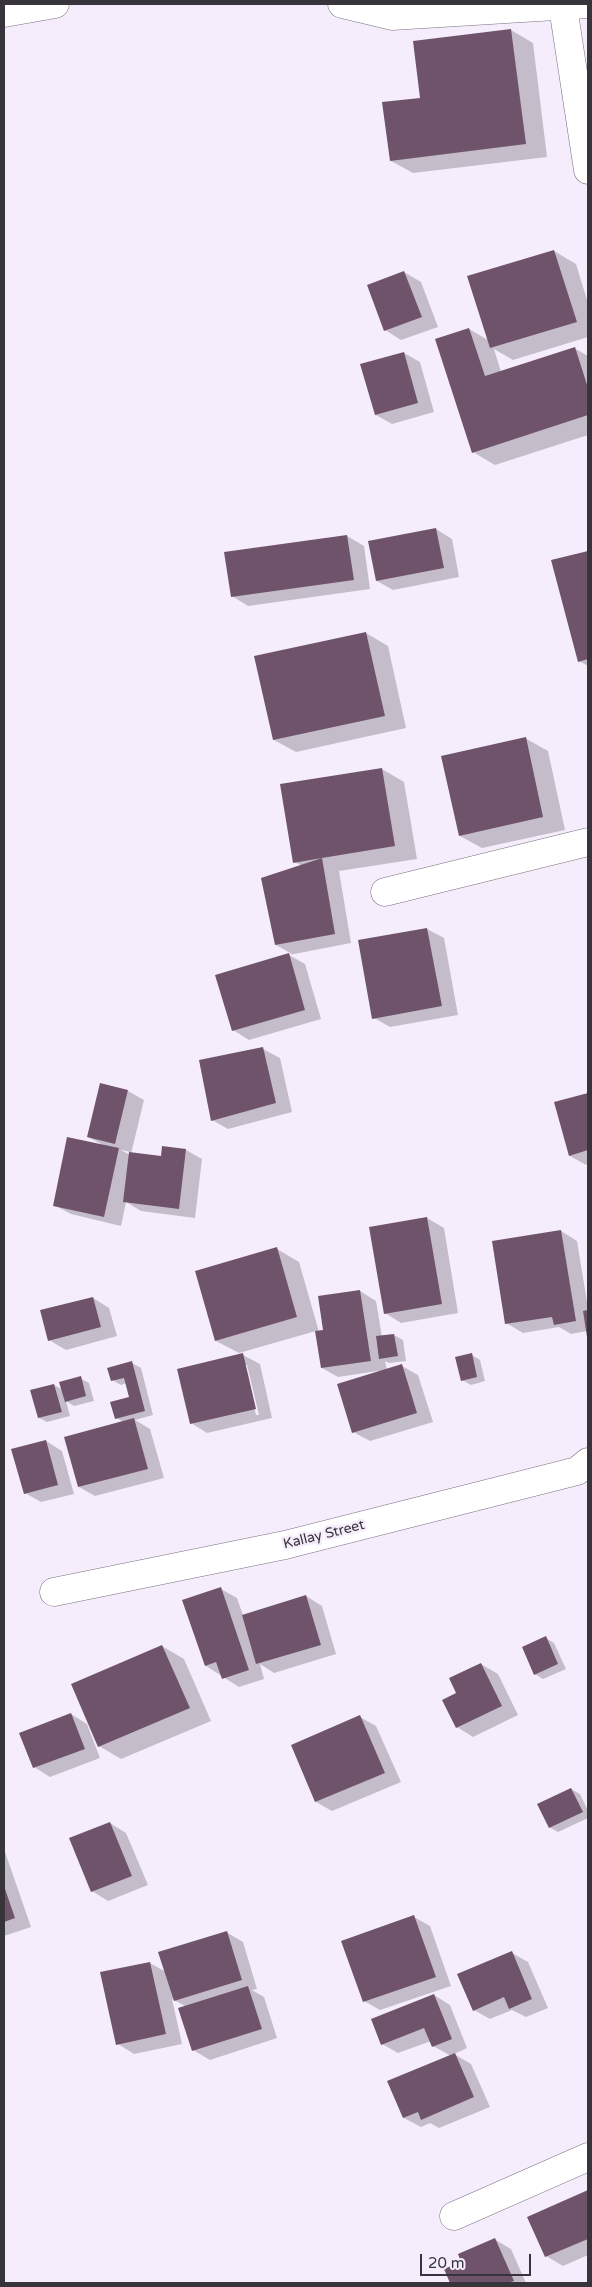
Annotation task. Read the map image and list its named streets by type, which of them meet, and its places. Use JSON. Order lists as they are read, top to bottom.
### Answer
{
  "streets": {
    "street": ["Kallay Street"]
  },
  "scale_bar": "20 m"
}
